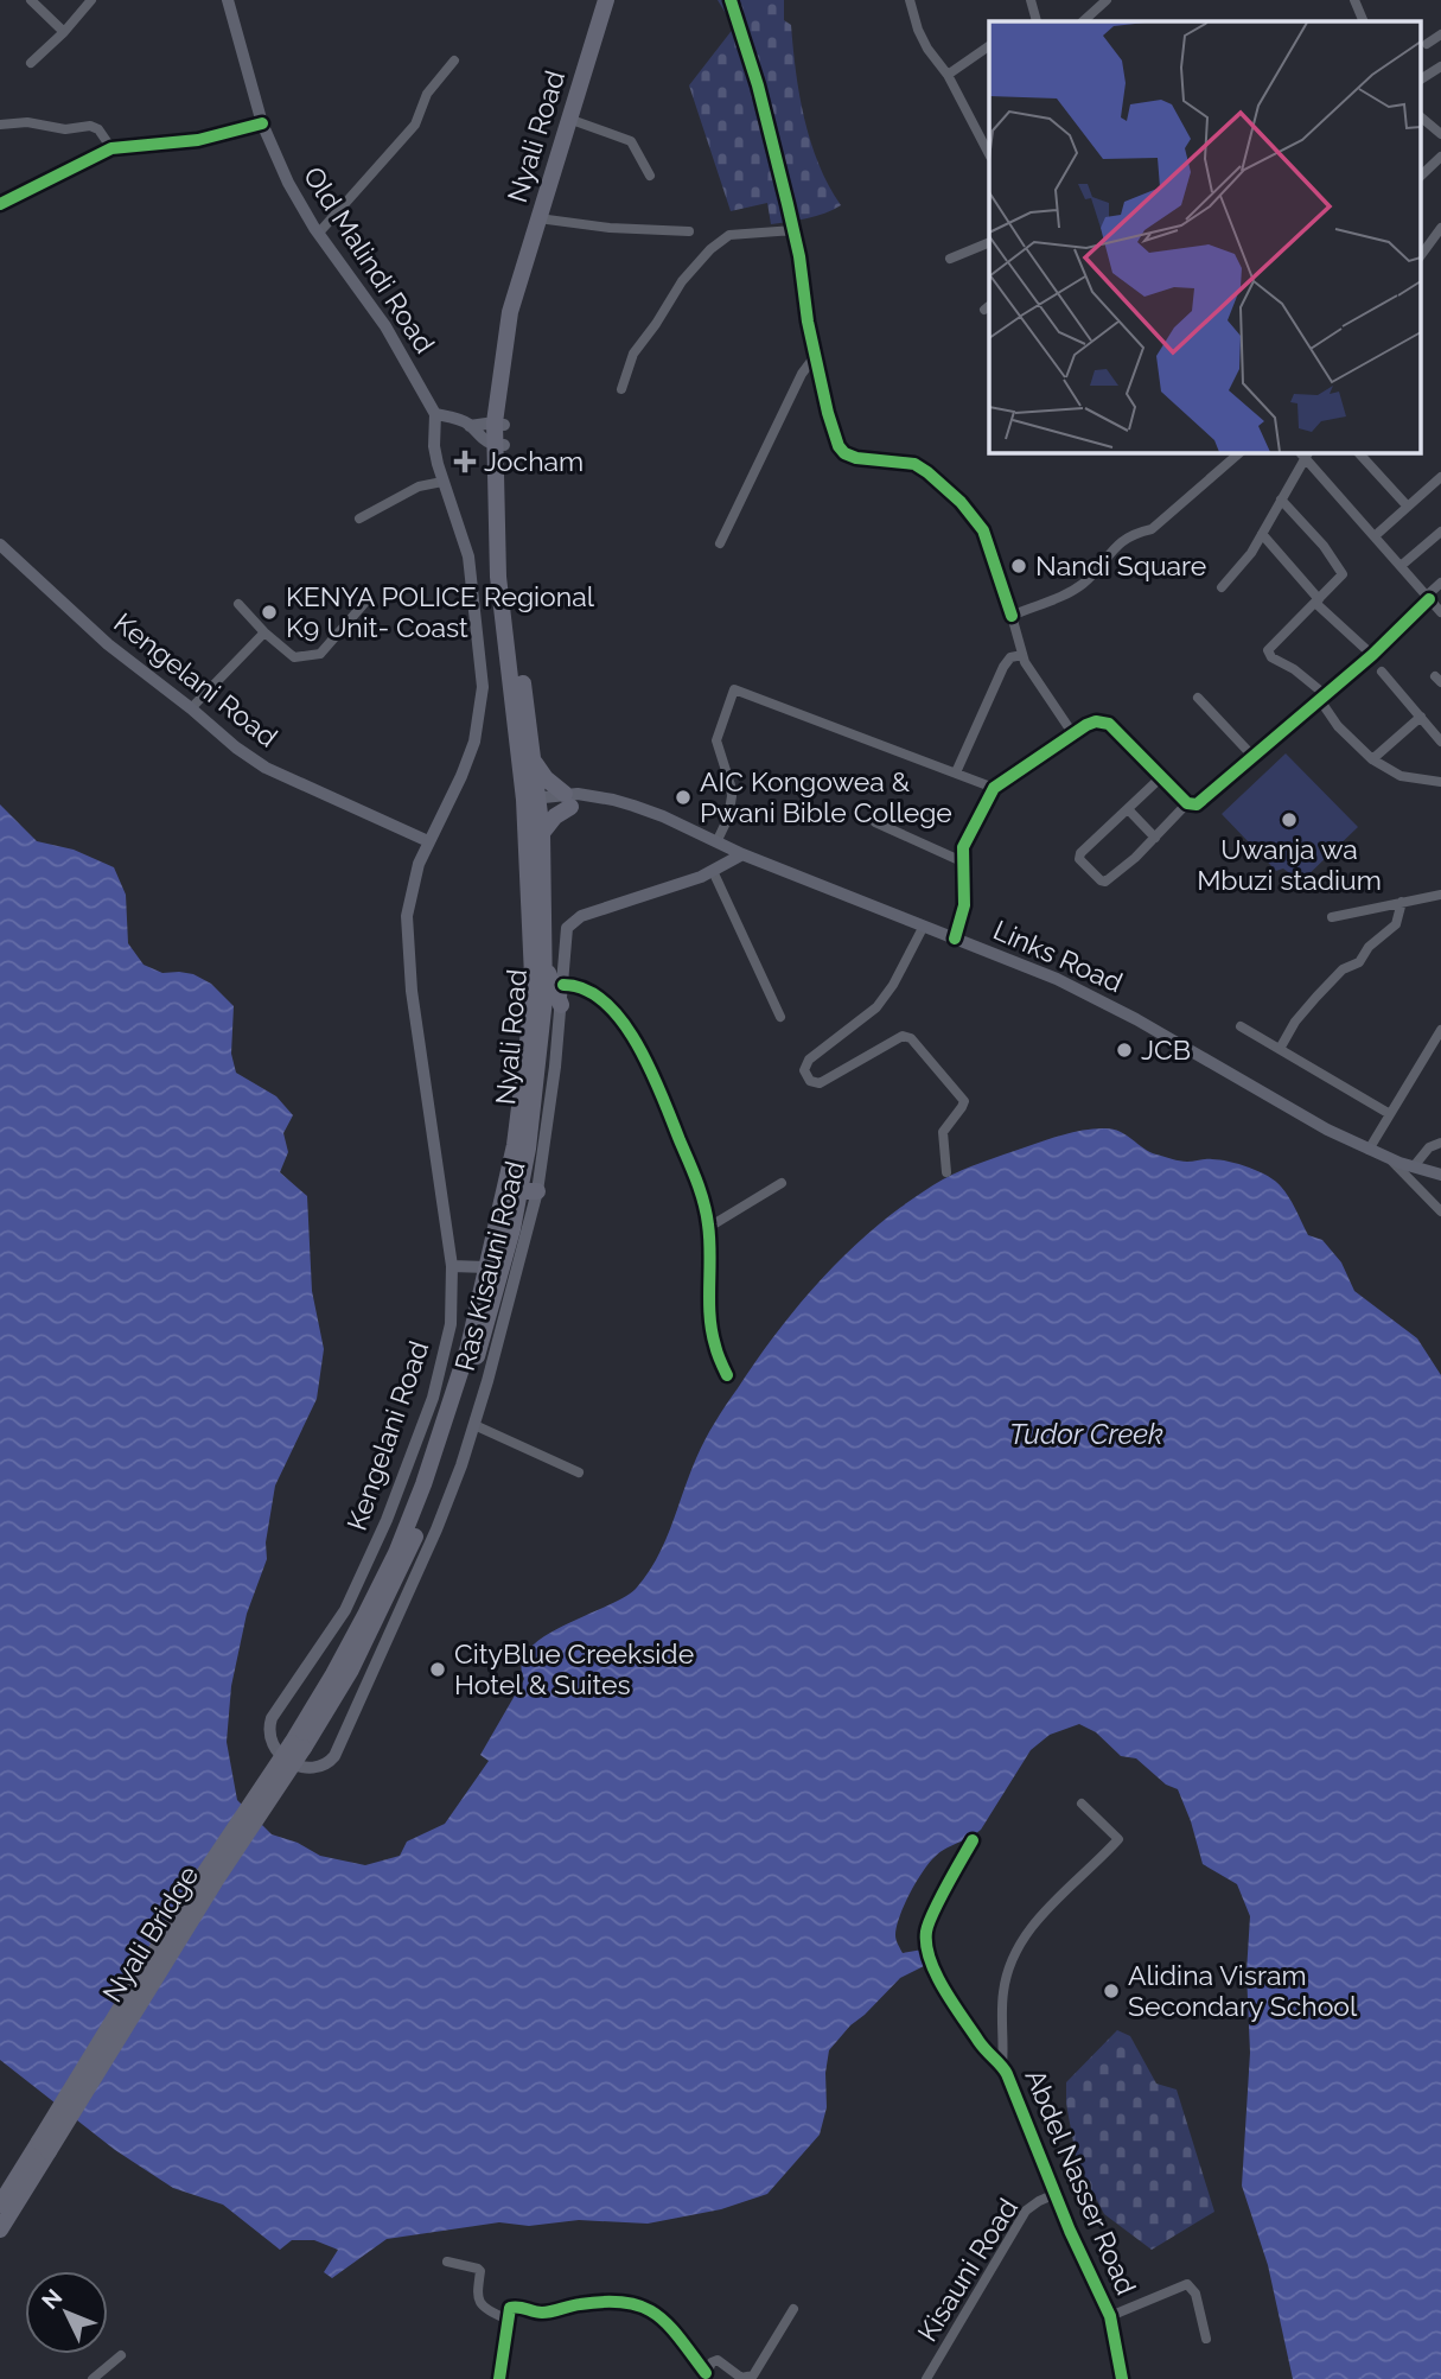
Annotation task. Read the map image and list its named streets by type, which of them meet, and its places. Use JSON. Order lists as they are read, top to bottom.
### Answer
{
  "streets": {
    "highway": ["Nyali Road", "Nyali Bridge"],
    "main road": [
      "Old Malindi Road",
      "Kengelani Road",
      "Links Road",
      "Ras Kisauni Road"
    ],
    "street": ["Abdel Nasser Road", "Kisauni Road"]
  },
  "crossings": [
    ["Nyali Road", "Links Road"],
    ["Nyali Road", "Ras Kisauni Road"],
    ["Nyali Road", "Nyali Bridge"],
    ["Old Malindi Road", "Kengelani Road"],
    ["Kengelani Road", "Ras Kisauni Road"],
    ["Links Road", "Ras Kisauni Road"],
    ["Abdel Nasser Road", "Kisauni Road"]
  ],
  "water": ["Tudor Creek"],
  "places": {
    "health": ["Jocham"],
    "other": [
      "Nandi Square",
      "KENYA POLICE Regional K9 Unit- Coast",
      "AIC Kongowea & Pwani Bible College",
      "Uwanja wa Mbuzi stadium",
      "JCB",
      "CityBlue Creekside Hotel & Suites",
      "Alidina Visram Secondary School"
    ]
  },
  "north": "top left"
}
